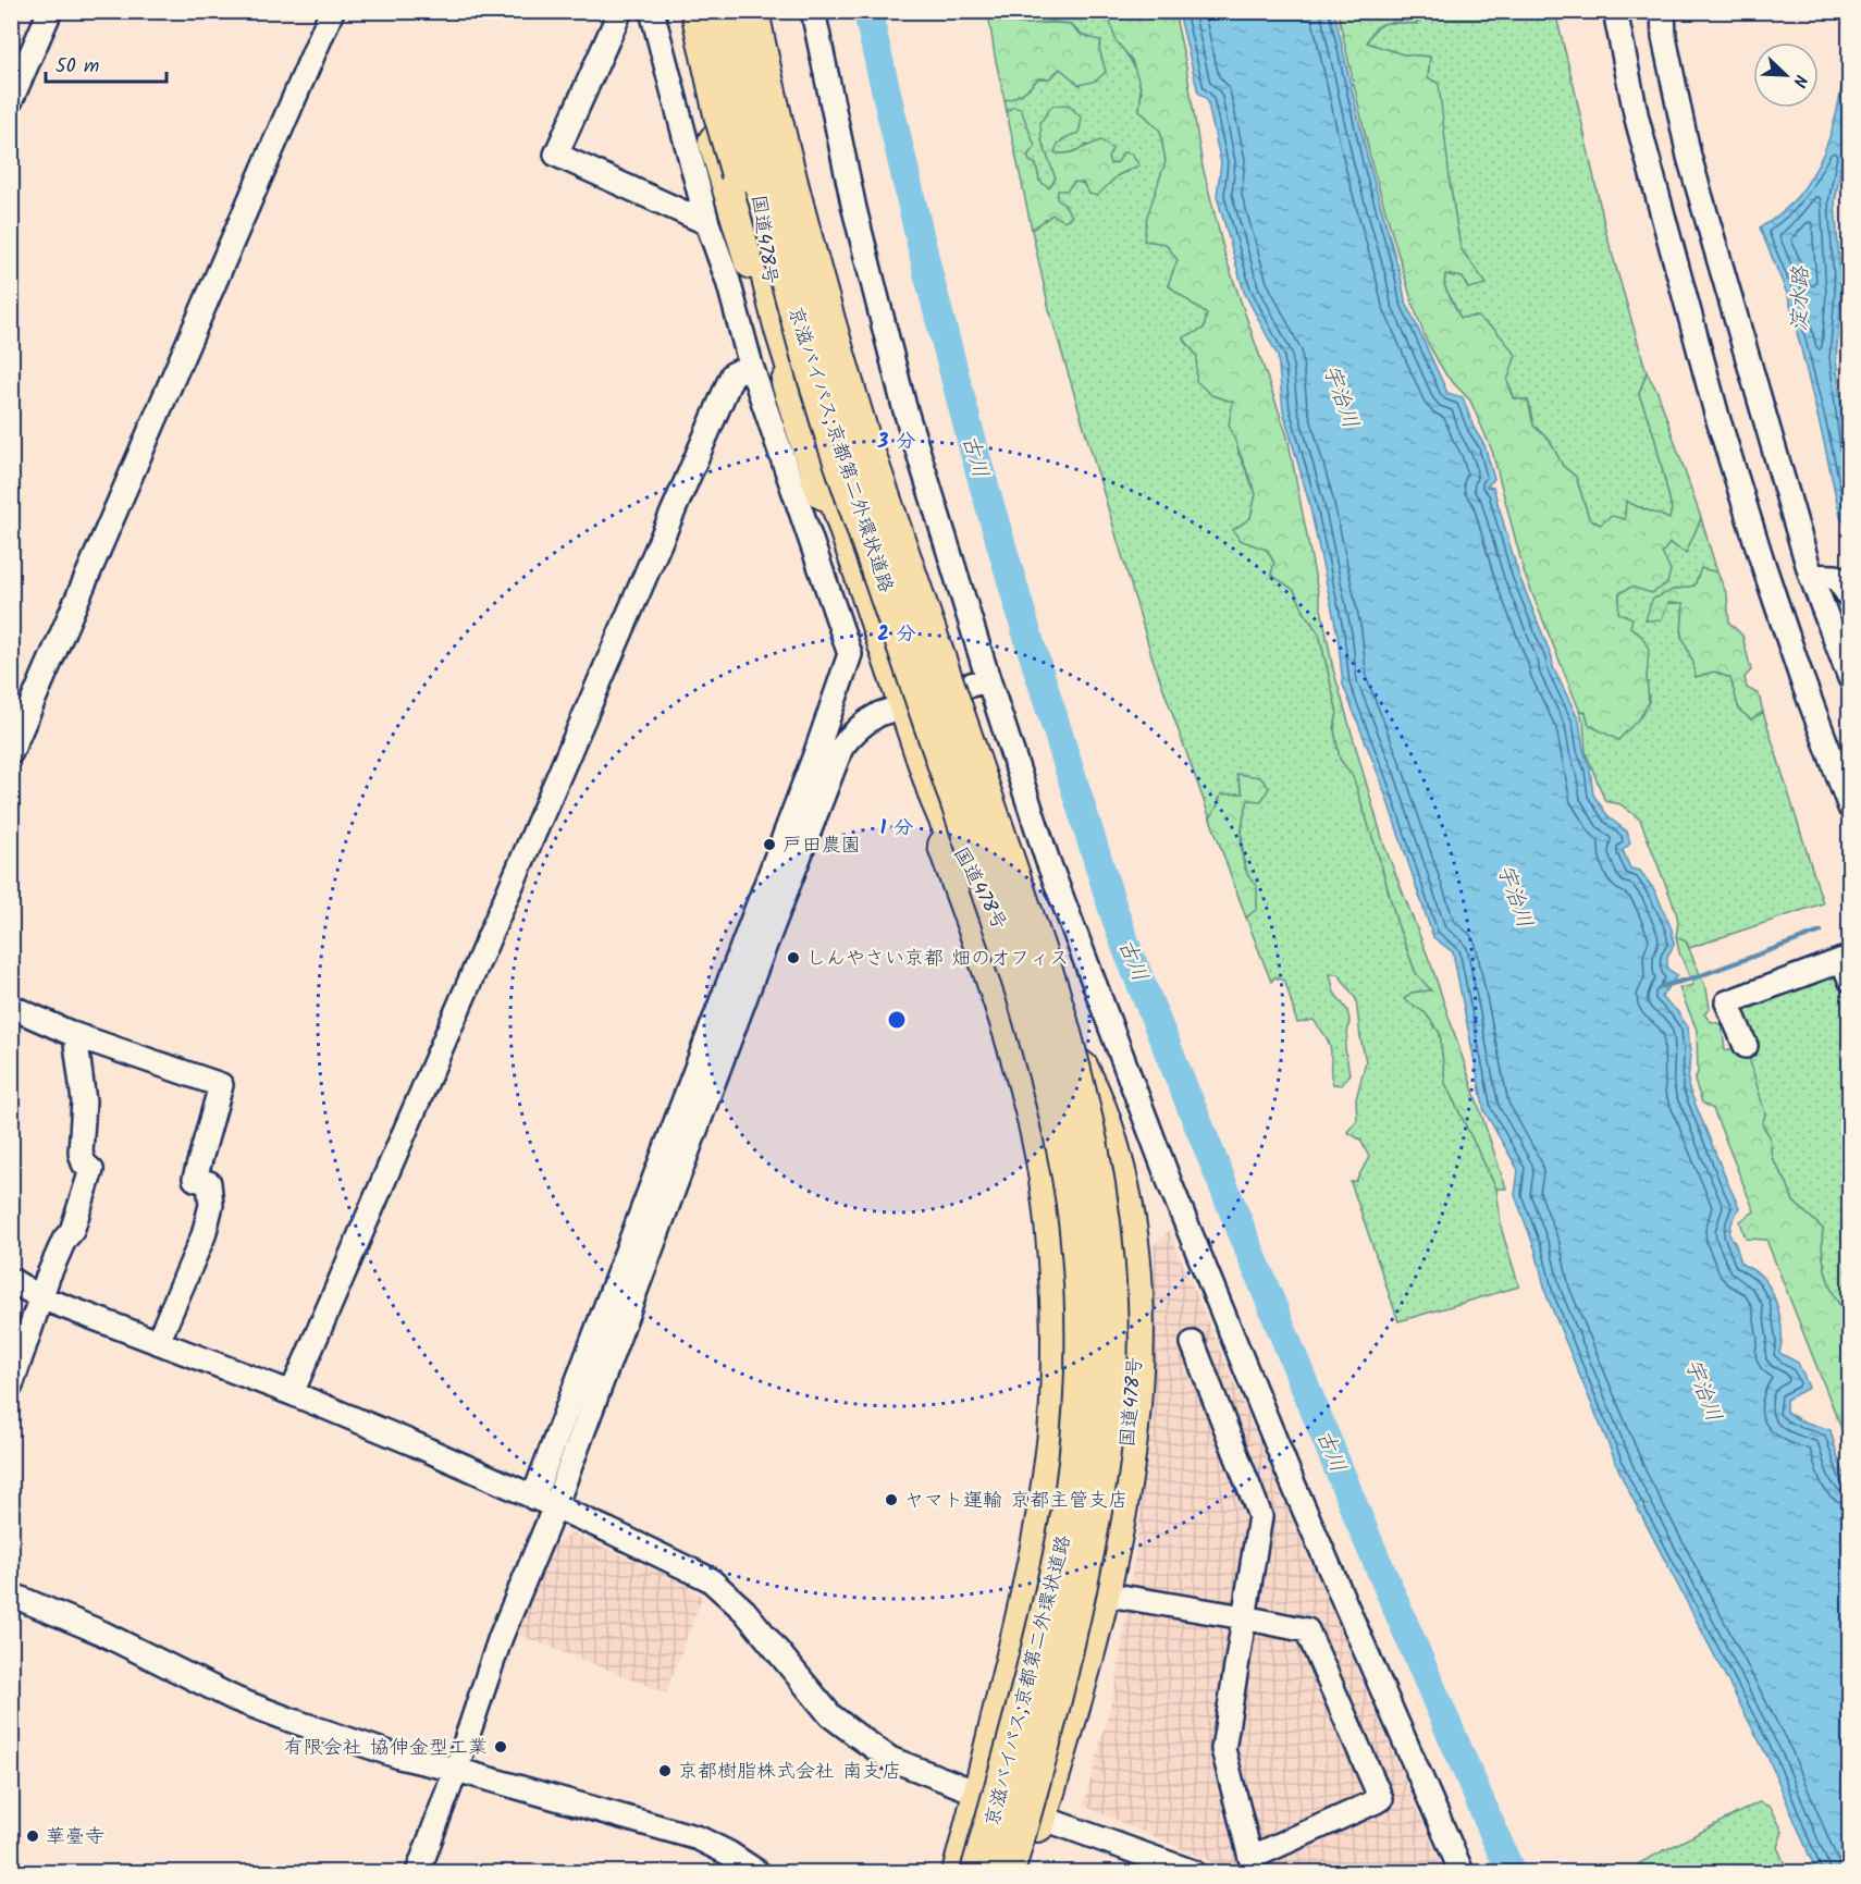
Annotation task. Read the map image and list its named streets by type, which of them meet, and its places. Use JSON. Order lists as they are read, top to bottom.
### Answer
{
  "streets": {
    "highway": ["国道478号", "京滋バイパス;京都第二外環状道路"]
  },
  "water": ["淀水路", "宇治川", "古川"],
  "places": [
    "戸田農園",
    "しんやさい京都 畑のオフィス",
    "ヤマト運輸 京都主管支店",
    "有限会社 協伸金型工業",
    "京都樹脂株式会社 南支店",
    "華臺寺"
  ],
  "scale_bar": "50 m",
  "north": "bottom right",
  "rings": ["3 分", "2 分", "1 分"]
}
